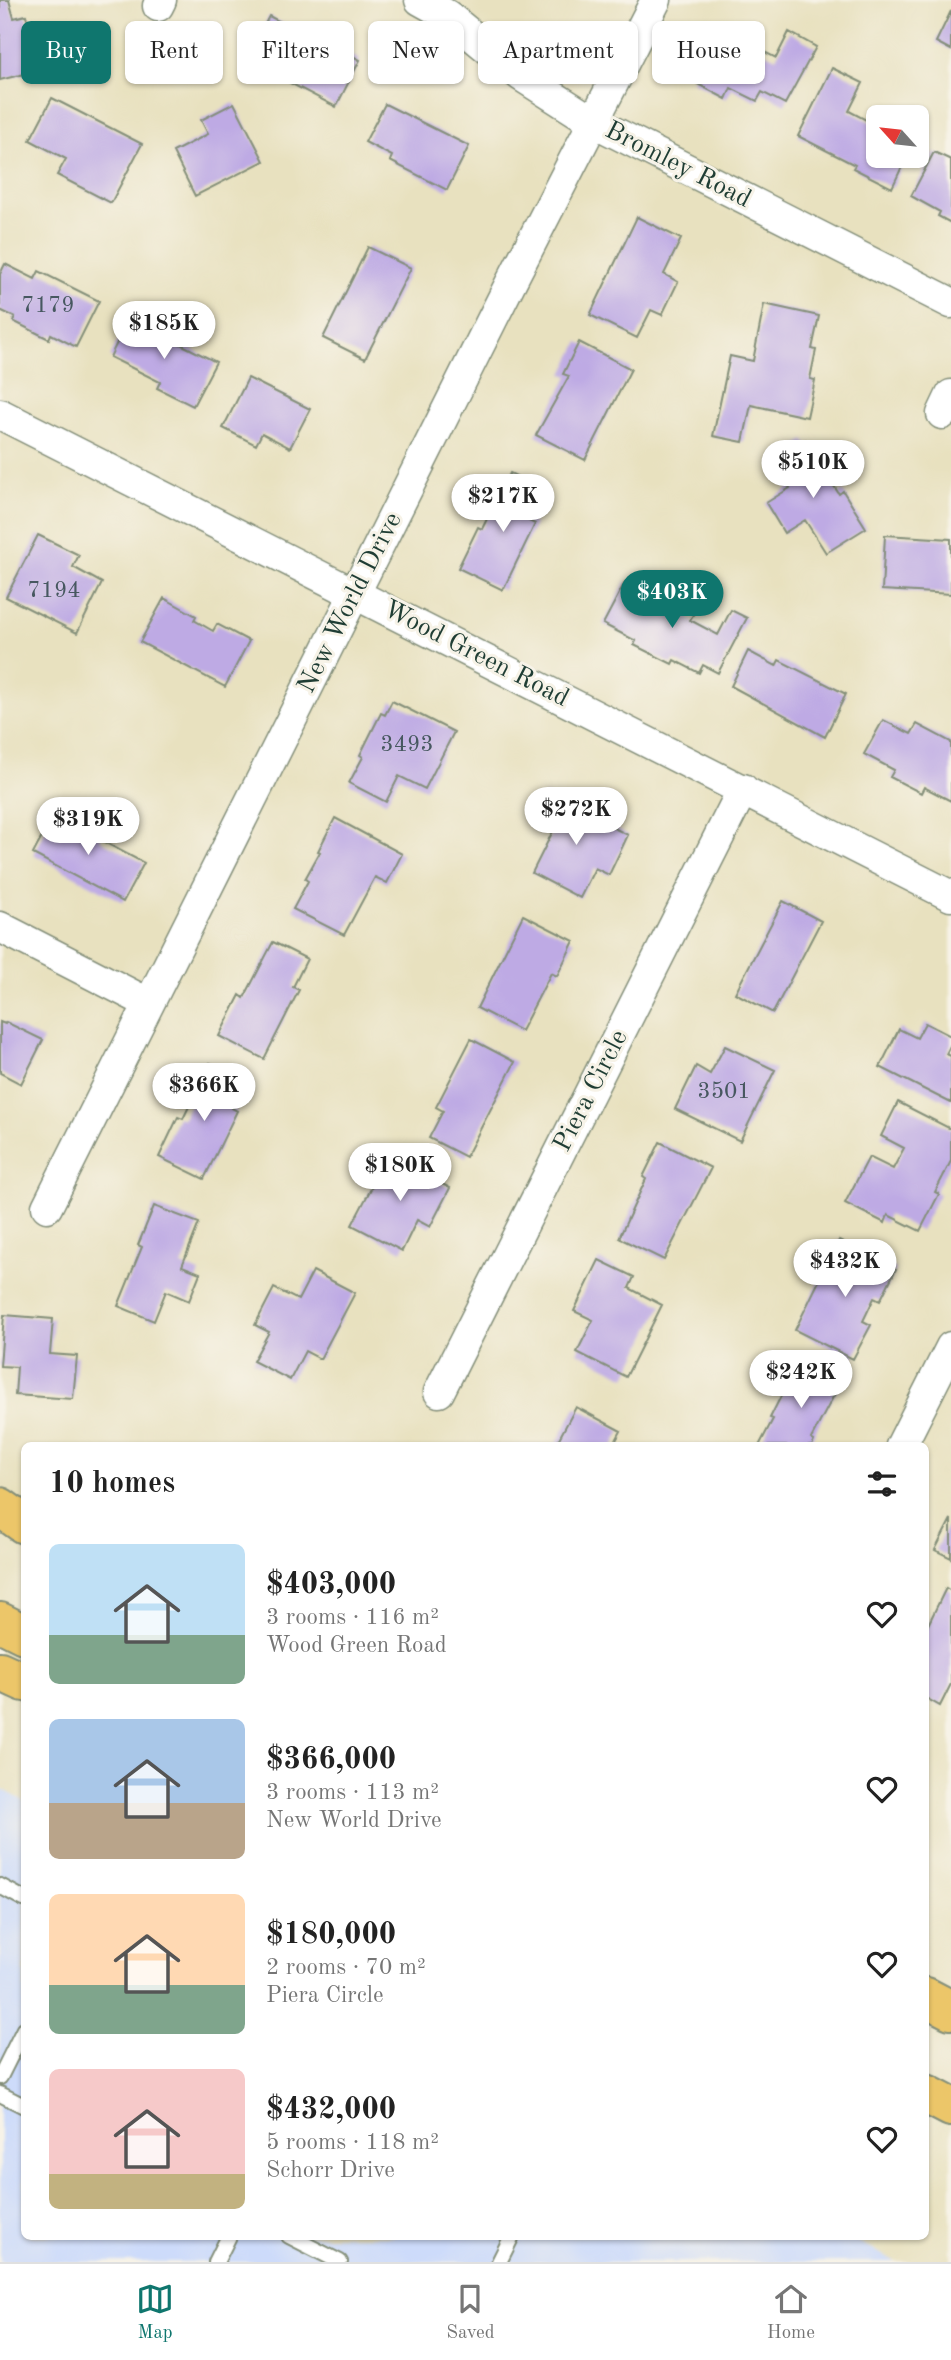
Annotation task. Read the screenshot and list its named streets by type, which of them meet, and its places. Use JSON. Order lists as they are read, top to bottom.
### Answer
{
  "streets": {
    "street": [
      "Bromley Road",
      "New World Drive",
      "Wood Green Road",
      "Piera Circle"
    ]
  },
  "crossings": [
    ["Bromley Road", "New World Drive"],
    ["New World Drive", "Wood Green Road"],
    ["Wood Green Road", "Piera Circle"]
  ],
  "house_numbers": [
    "7179",
    "7194",
    "3493",
    "3501"
  ],
  "north": "top left",
  "page": {
    "chip": [
      "Buy",
      "Rent",
      "Filters",
      "New",
      "Apartment",
      "House"
    ],
    "price": [
      "$185K",
      "$510K",
      "$217K",
      "$403K",
      "$272K",
      "$319K",
      "$366K",
      "$180K",
      "$432K",
      "$242K"
    ],
    "heading": "10 homes",
    "list": [
      {
        "name": "$403,000",
        "note": "3 rooms · 116 m² · Wood Green Road"
      },
      {
        "name": "$366,000",
        "note": "3 rooms · 113 m² · New World Drive"
      },
      {
        "name": "$180,000",
        "note": "2 rooms · 70 m² · Piera Circle"
      },
      {
        "name": "$432,000",
        "note": "5 rooms · 118 m² · Schorr Drive"
      }
    ],
    "tabs": ["Map", "Saved", "Home"]
  }
}
